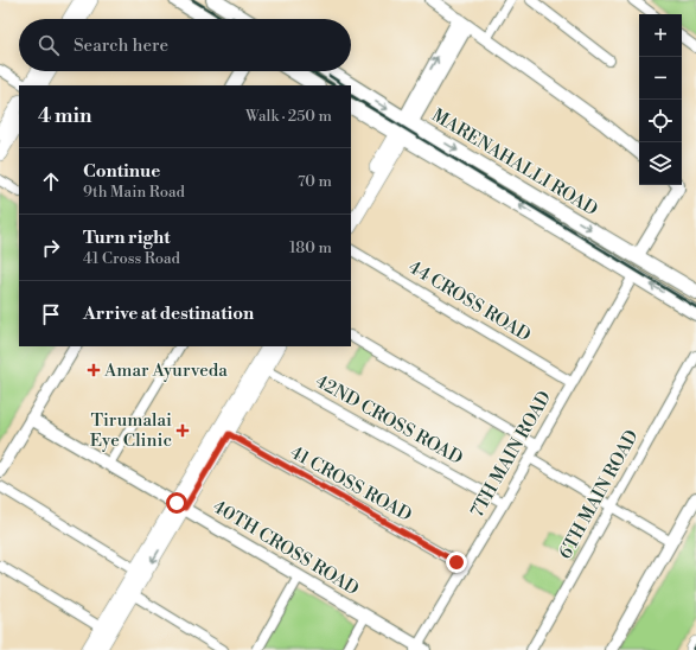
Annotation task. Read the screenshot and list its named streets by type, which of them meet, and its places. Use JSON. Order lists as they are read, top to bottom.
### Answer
{
  "streets": {
    "main road": ["MARENAHALLI ROAD"],
    "street": [
      "44 CROSS ROAD",
      "42ND CROSS ROAD",
      "7TH MAIN ROAD",
      "41 CROSS ROAD",
      "6TH MAIN ROAD",
      "40TH CROSS ROAD"
    ]
  },
  "crossings": [
    ["MARENAHALLI ROAD", "7TH MAIN ROAD"],
    ["44 CROSS ROAD", "7TH MAIN ROAD"],
    ["42ND CROSS ROAD", "7TH MAIN ROAD"],
    ["7TH MAIN ROAD", "41 CROSS ROAD"],
    ["7TH MAIN ROAD", "40TH CROSS ROAD"]
  ],
  "places": {
    "health": ["Amar Ayurveda", "Tirumalai Eye Clinic"]
  },
  "page": {
    "map_buttons": ["+", "−"],
    "search": "Search here",
    "heading": ["4 min", "Walk · 250 m"],
    "list": [
      ["Continue", "9th Main Road", "70 m"],
      ["Turn right", "41 Cross Road", "180 m"],
      "Arrive at destination"
    ]
  }
}
